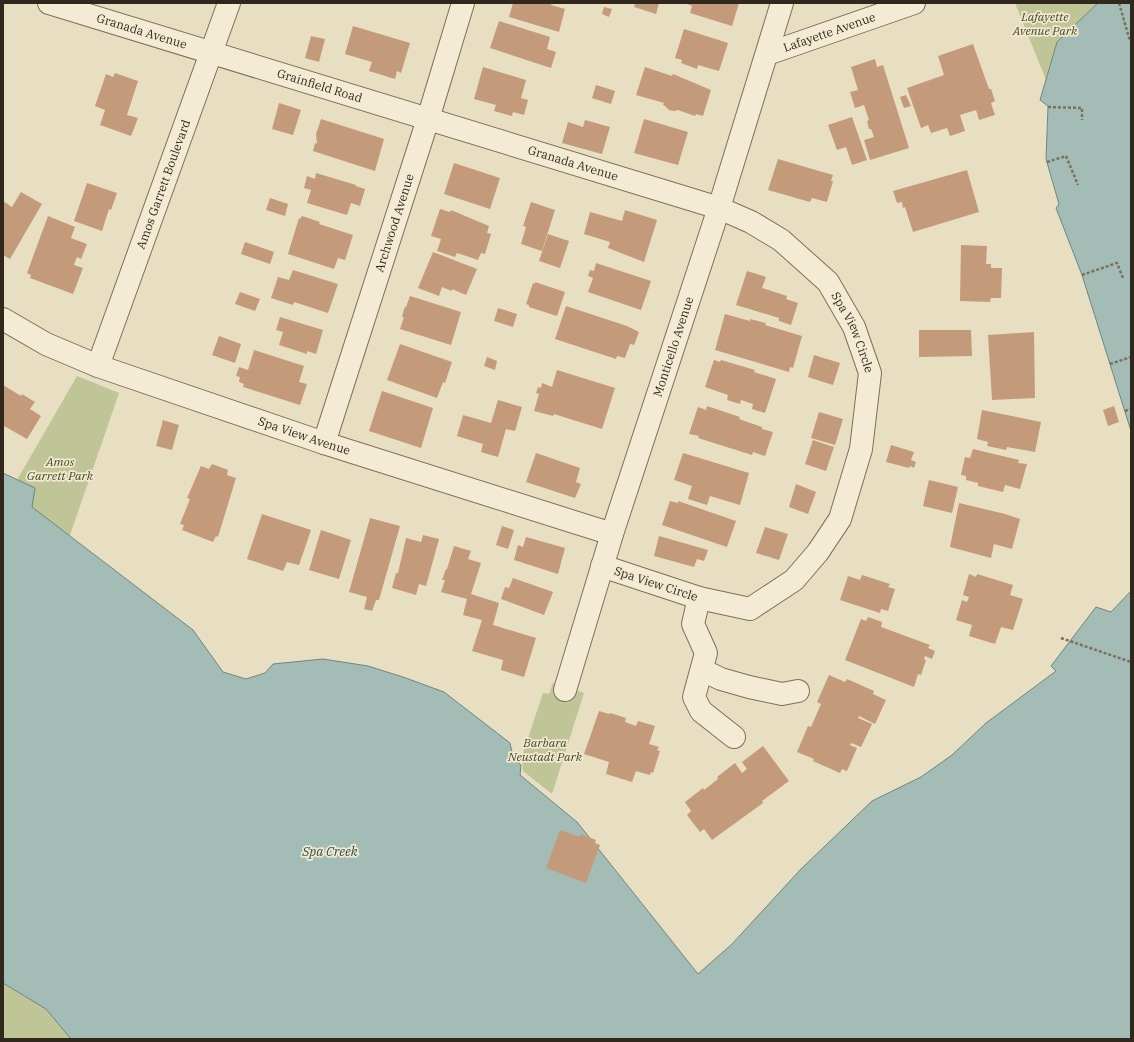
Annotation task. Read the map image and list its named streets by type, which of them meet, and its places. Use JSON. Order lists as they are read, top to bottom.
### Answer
{
  "streets": {
    "street": [
      "Granada Avenue",
      "Lafayette Avenue",
      "Grainfield Road",
      "Amos Garrett Boulevard",
      "Archwood Avenue",
      "Spa View Circle",
      "Monticello Avenue",
      "Spa View Avenue"
    ]
  },
  "crossings": [
    ["Granada Avenue", "Grainfield Road"],
    ["Granada Avenue", "Amos Garrett Boulevard"],
    ["Granada Avenue", "Archwood Avenue"],
    ["Granada Avenue", "Spa View Circle"],
    ["Granada Avenue", "Monticello Avenue"],
    ["Lafayette Avenue", "Monticello Avenue"],
    ["Grainfield Road", "Amos Garrett Boulevard"],
    ["Grainfield Road", "Archwood Avenue"],
    ["Amos Garrett Boulevard", "Spa View Avenue"],
    ["Archwood Avenue", "Spa View Avenue"],
    ["Spa View Circle", "Monticello Avenue"],
    ["Monticello Avenue", "Spa View Avenue"]
  ],
  "water": ["Spa Creek"],
  "parks": ["Lafayette Avenue Park", "Amos Garrett Park", "Barbara Neustadt Park"]
}
